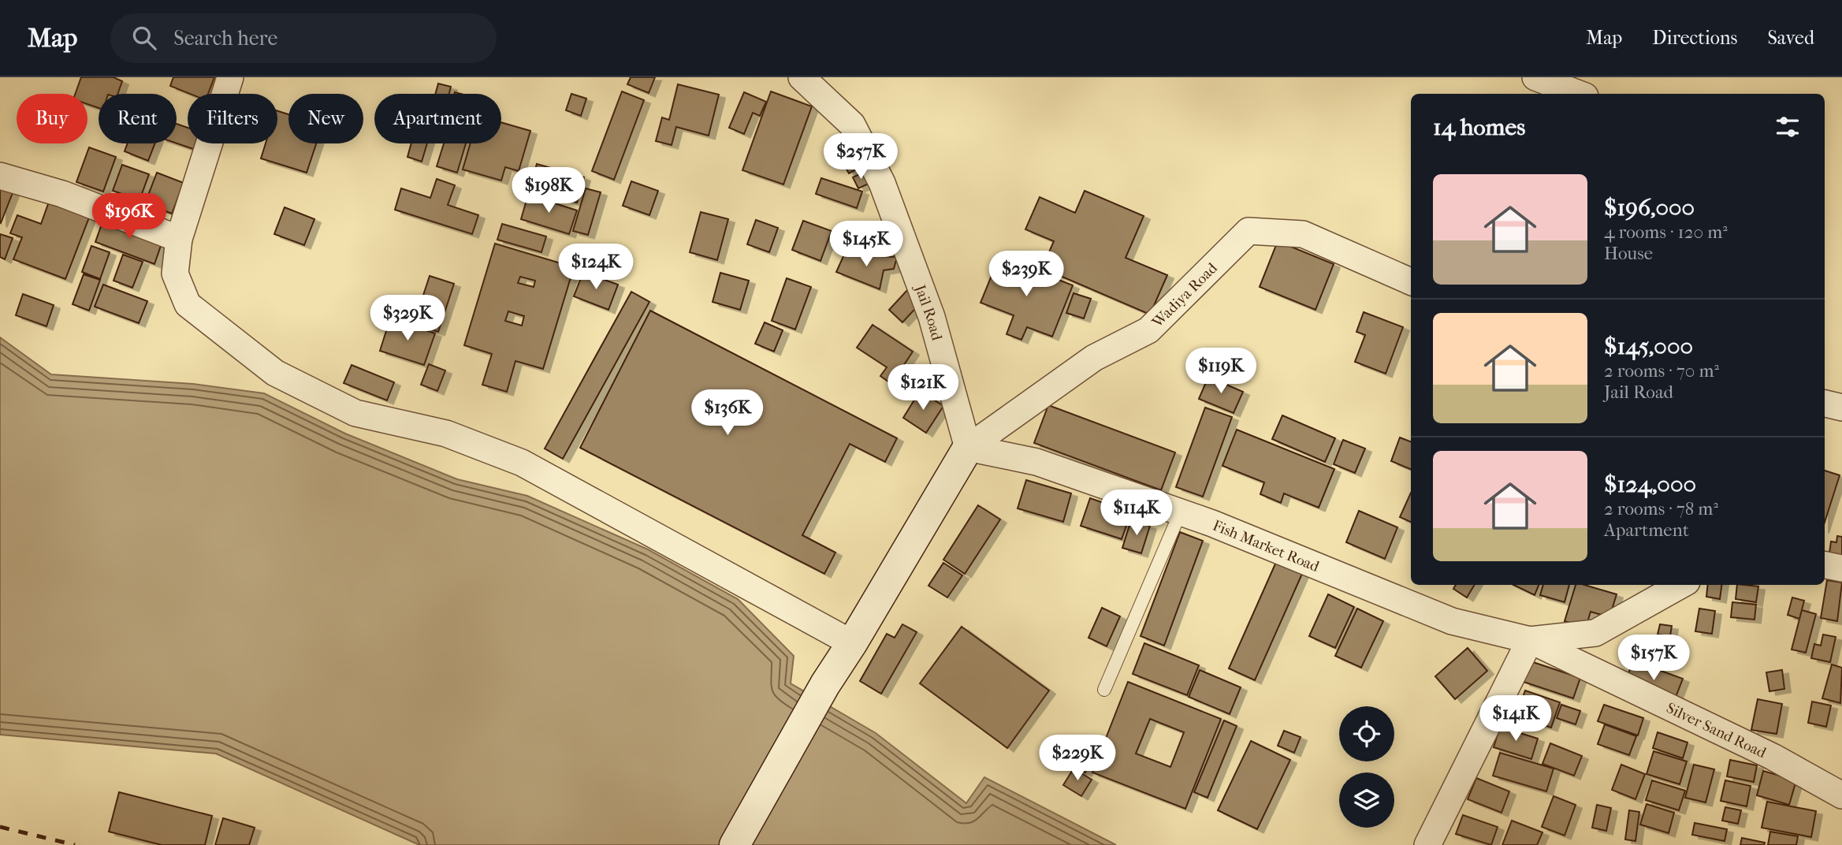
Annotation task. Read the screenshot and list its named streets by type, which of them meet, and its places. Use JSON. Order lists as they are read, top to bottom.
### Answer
{
  "streets": {
    "street": [
      "Wadiya Road",
      "Jail Road",
      "Fish Market Road",
      "Silver Sand Road"
    ]
  },
  "crossings": [
    ["Wadiya Road", "Jail Road"],
    ["Wadiya Road", "Fish Market Road"],
    ["Jail Road", "Fish Market Road"],
    ["Fish Market Road", "Silver Sand Road"]
  ],
  "page": {
    "header": "Map",
    "search": "Search here",
    "nav": ["Map", "Directions", "Saved"],
    "chip": [
      "Buy",
      "Rent",
      "Filters",
      "New",
      "Apartment"
    ],
    "heading": "14 homes",
    "price": [
      "$257K",
      "$198K",
      "$196K",
      "$145K",
      "$124K",
      "$239K",
      "$329K",
      "$119K",
      "$121K",
      "$136K",
      "$114K",
      "$157K",
      "$141K",
      "$229K"
    ],
    "list": [
      {
        "name": "$196,000",
        "note": "4 rooms · 120 m² · House"
      },
      {
        "name": "$145,000",
        "note": "2 rooms · 70 m² · Jail Road"
      },
      {
        "name": "$124,000",
        "note": "2 rooms · 78 m² · Apartment"
      }
    ]
  }
}
